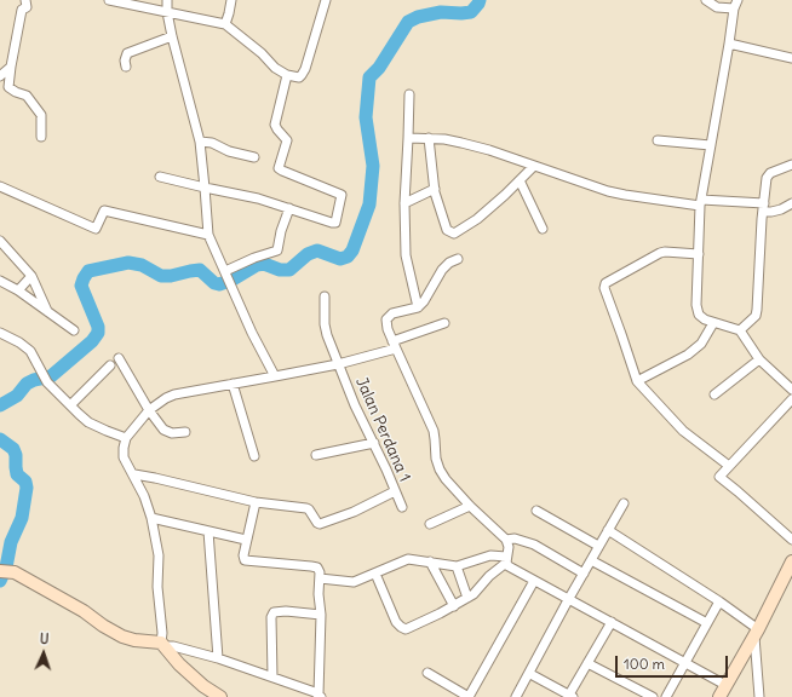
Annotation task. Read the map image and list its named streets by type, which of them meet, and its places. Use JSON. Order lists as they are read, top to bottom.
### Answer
{
  "streets": {
    "street": ["Jalan Perdana 1"]
  },
  "scale_bar": "100 m",
  "north": "top"
}
